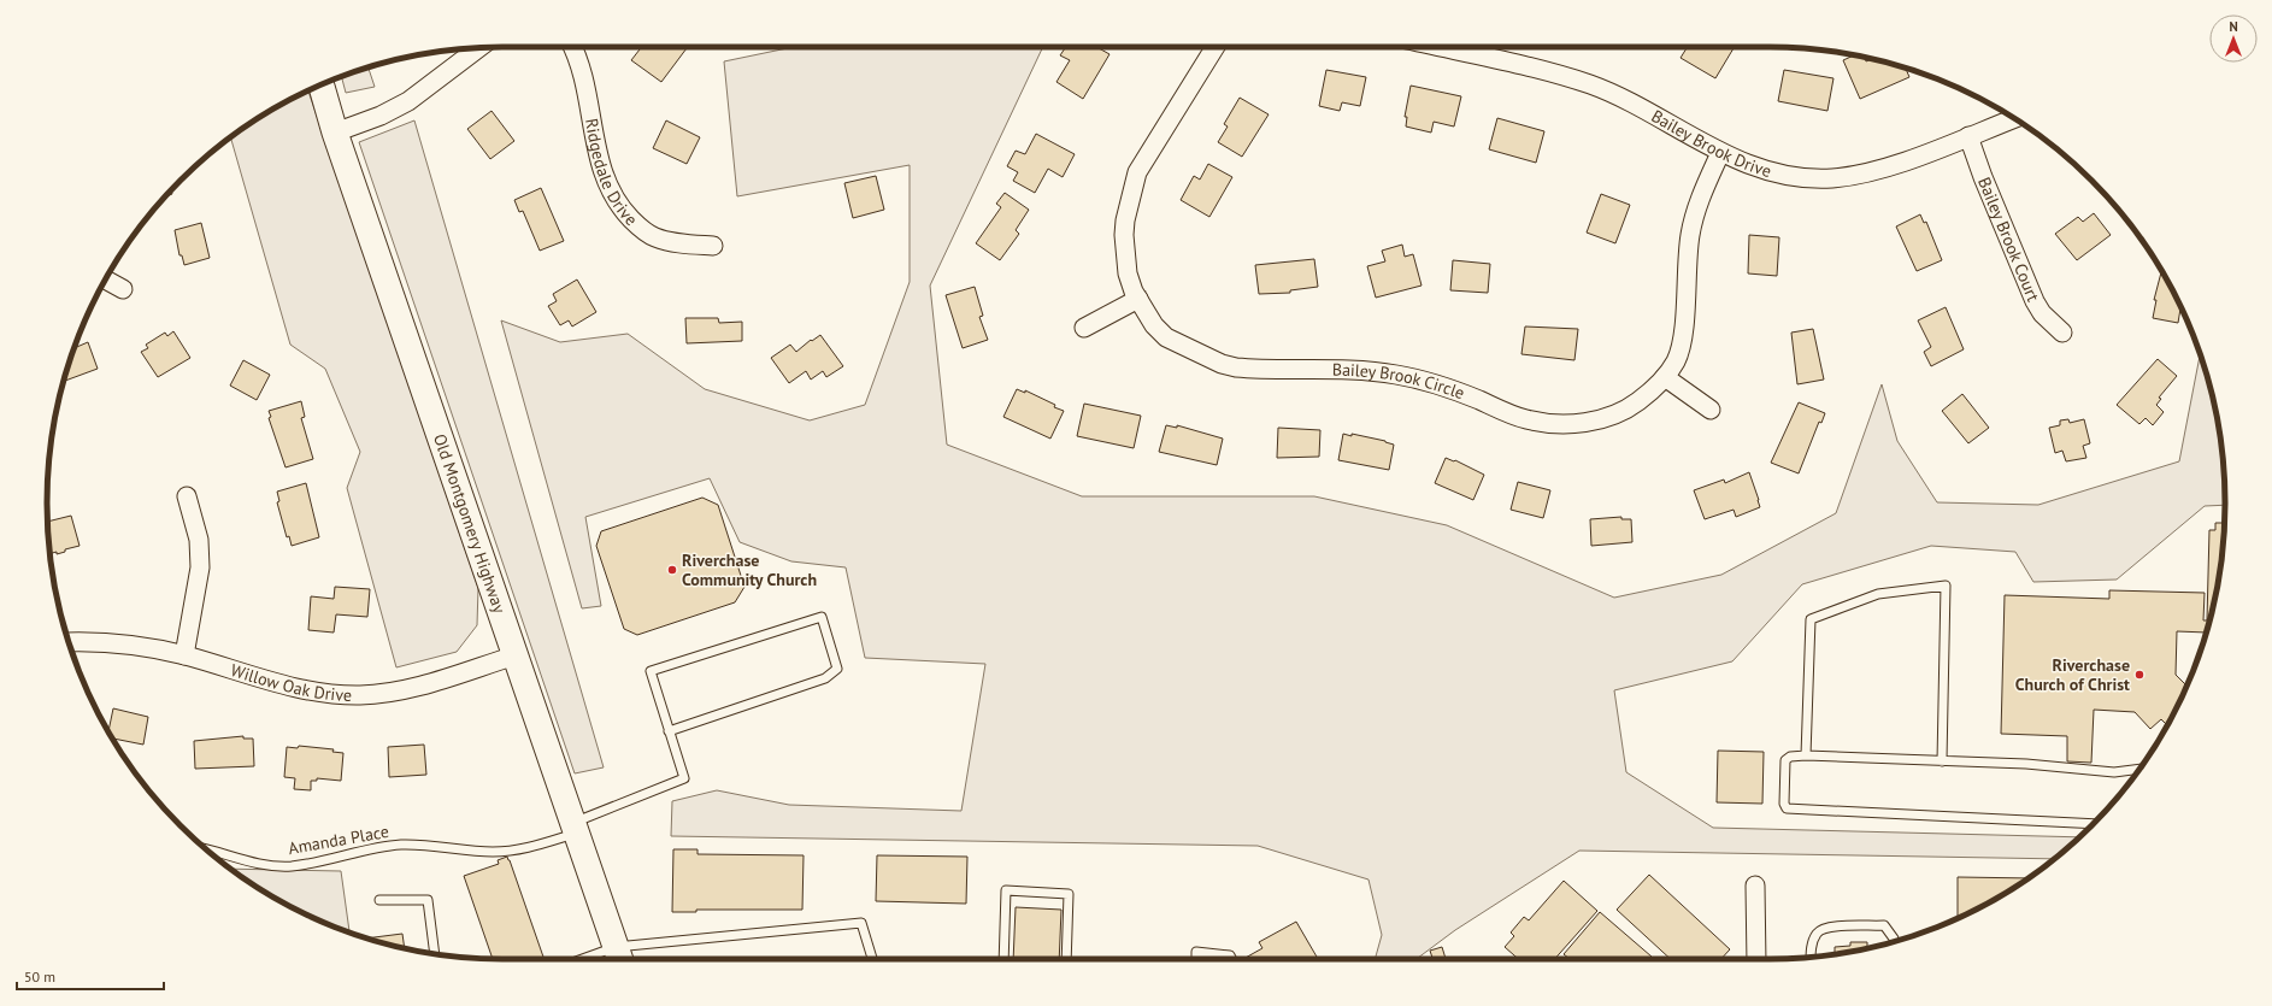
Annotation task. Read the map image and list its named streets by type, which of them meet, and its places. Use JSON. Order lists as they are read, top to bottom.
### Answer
{
  "streets": {
    "street": [
      "Bailey Brook Drive",
      "Ridgedale Drive",
      "Bailey Brook Court",
      "Bailey Brook Circle",
      "Old Montgomery Highway",
      "Willow Oak Drive"
    ],
    "lane": ["Amanda Place"]
  },
  "crossings": [
    ["Bailey Brook Drive", "Bailey Brook Court"],
    ["Bailey Brook Drive", "Bailey Brook Circle"],
    ["Old Montgomery Highway", "Willow Oak Drive"],
    ["Old Montgomery Highway", "Amanda Place"]
  ],
  "places": ["Riverchase Community Church", "Riverchase Church of Christ"],
  "scale_bar": "50 m",
  "north": "top"
}
